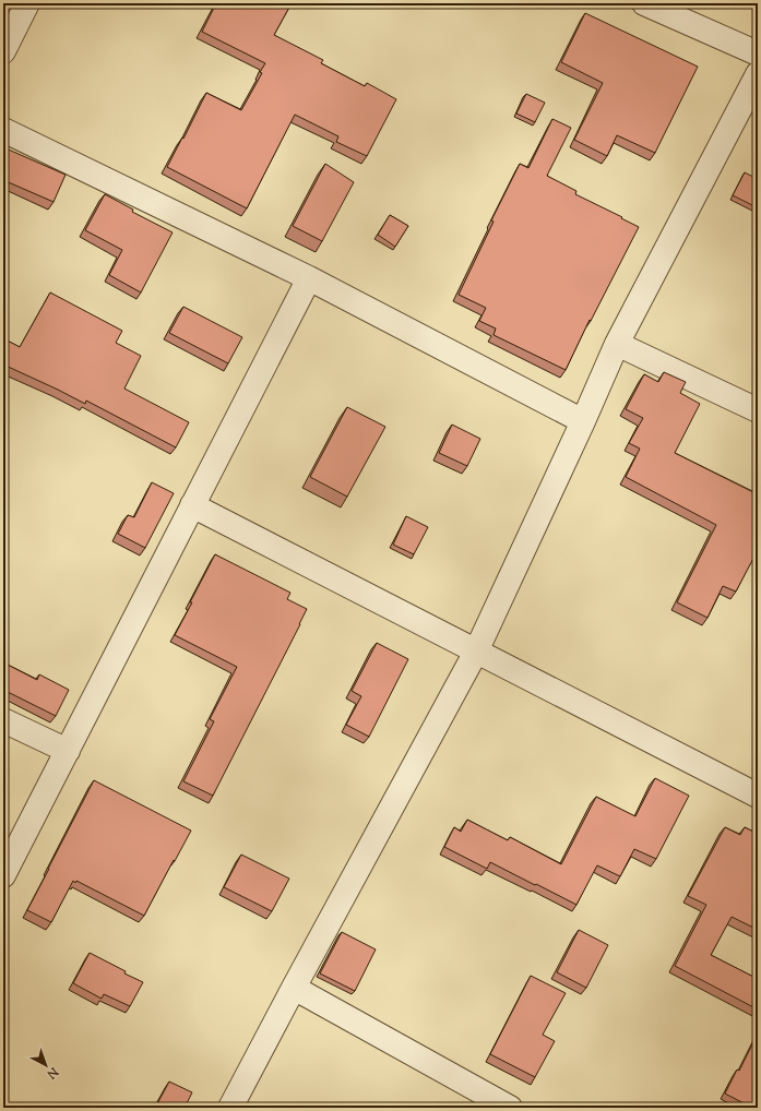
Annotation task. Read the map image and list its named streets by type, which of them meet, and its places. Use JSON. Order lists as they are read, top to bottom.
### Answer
{
  "north": "bottom right"
}
